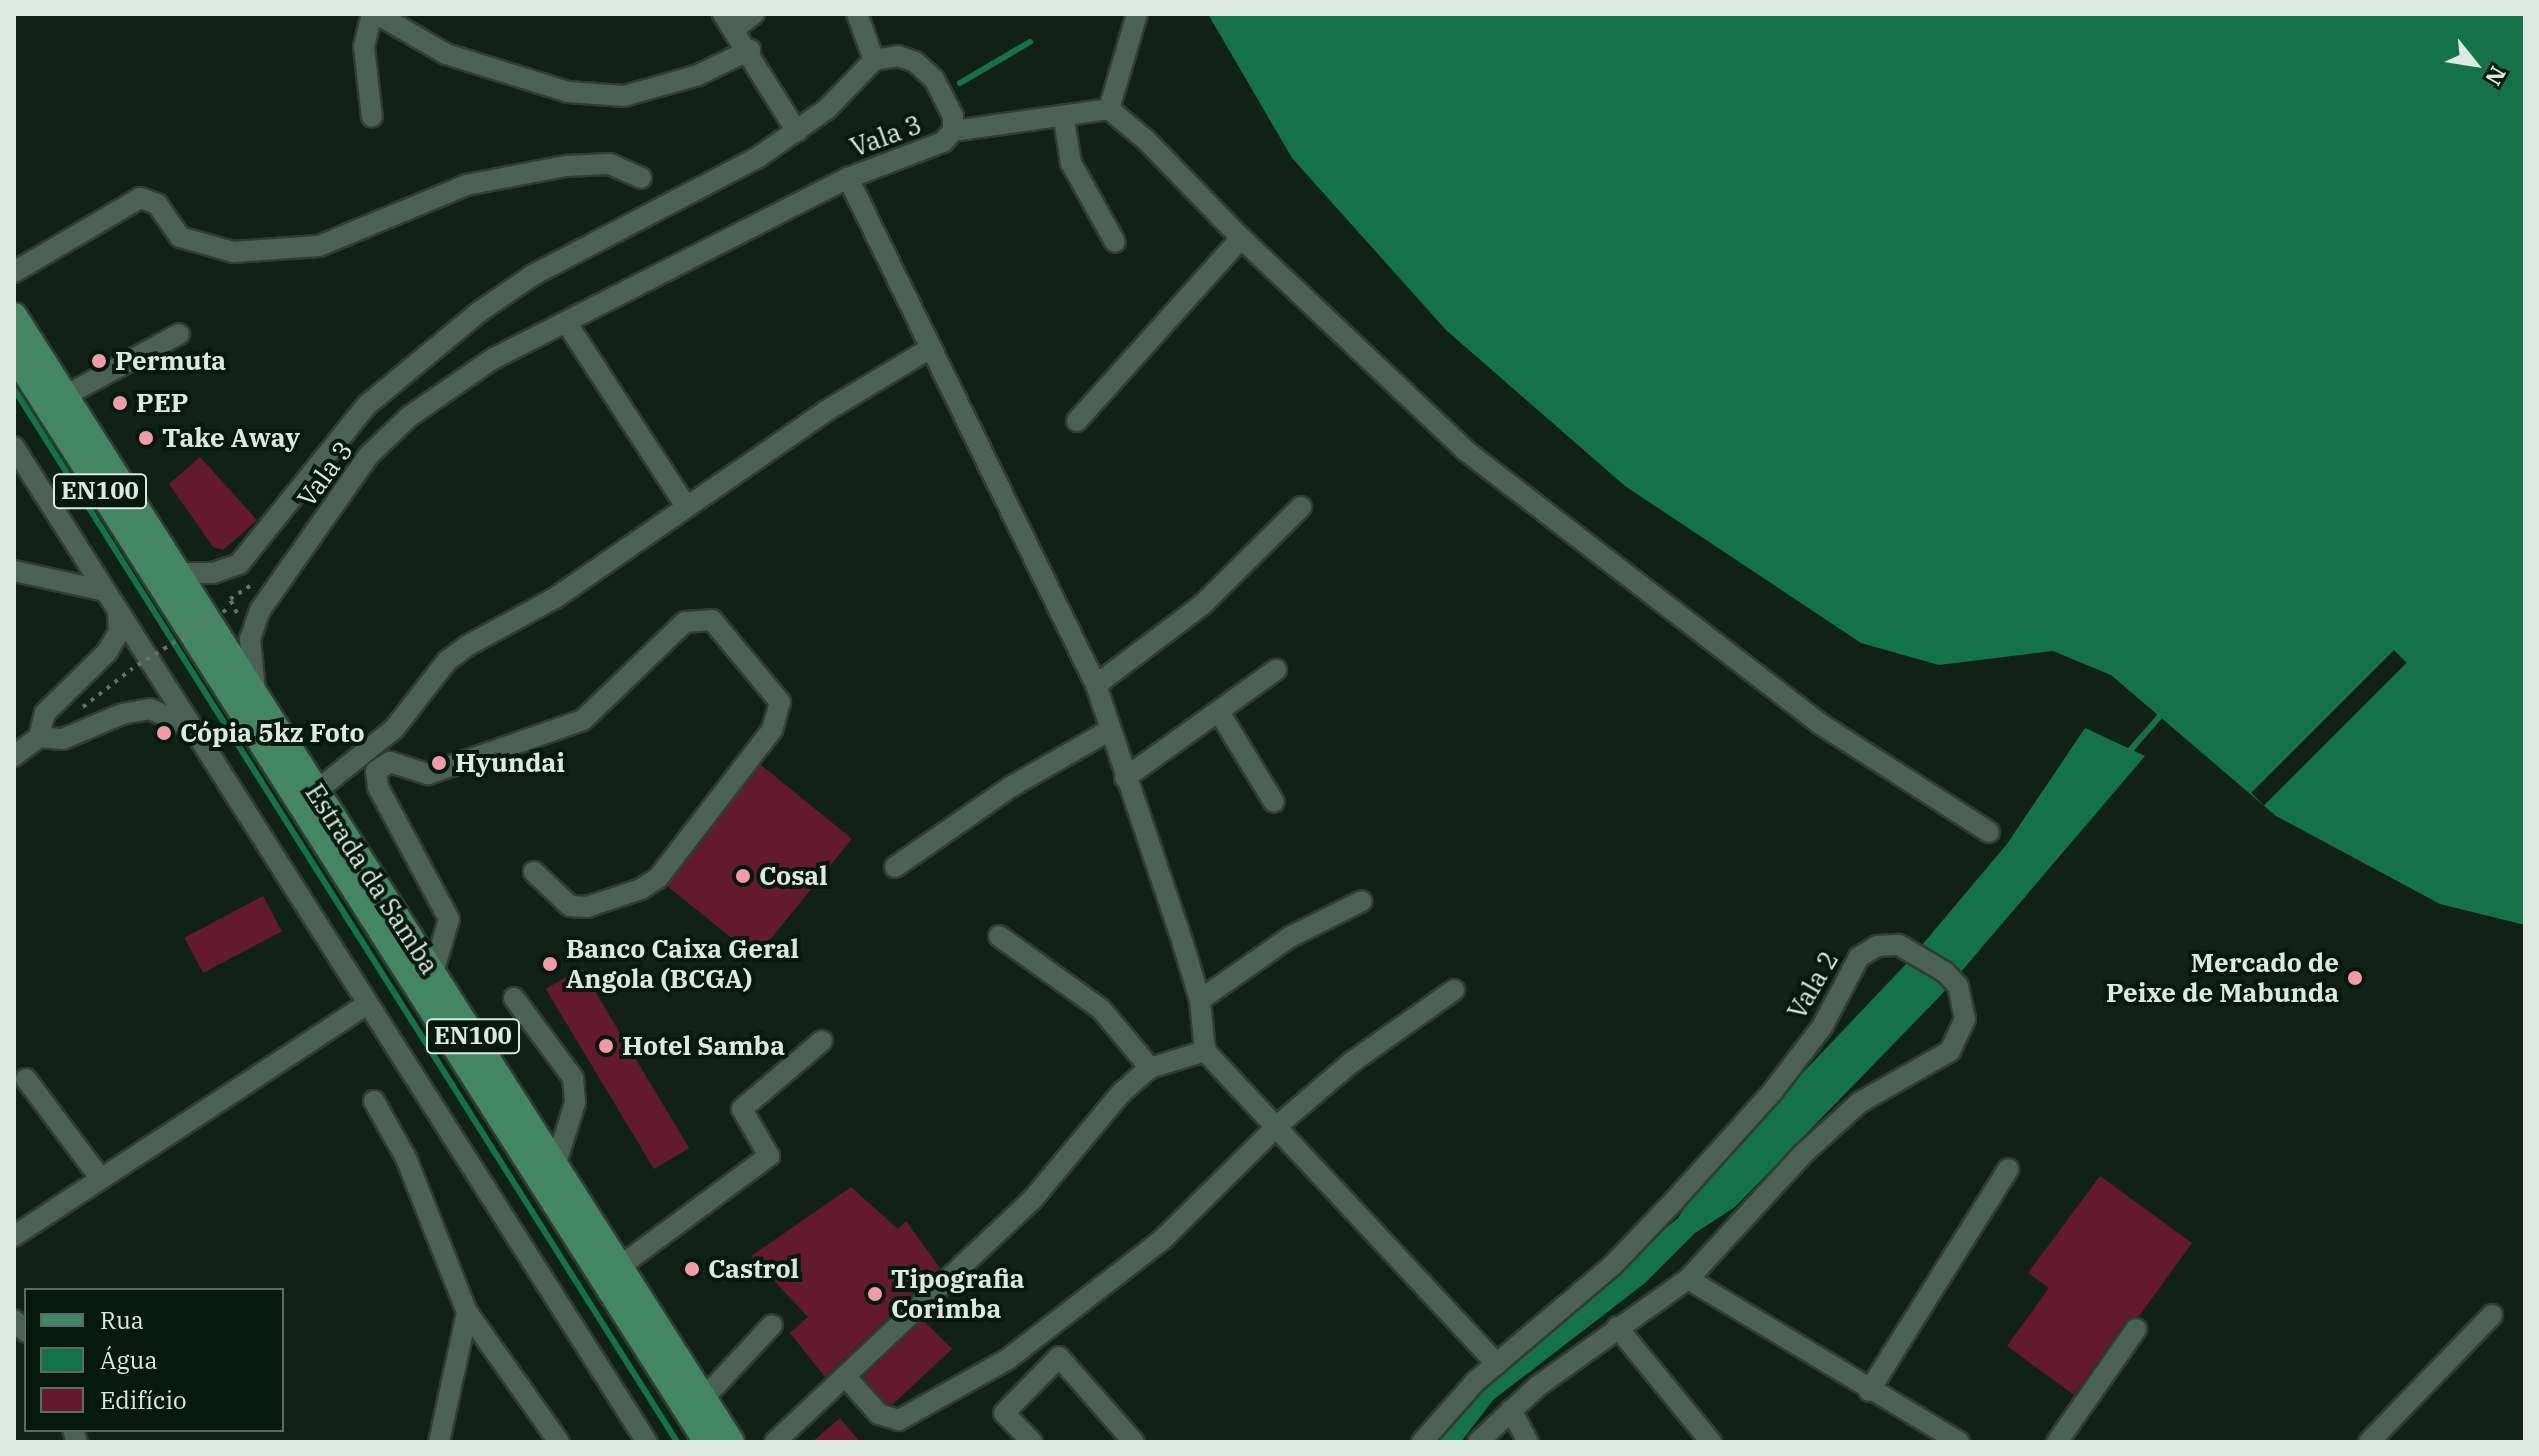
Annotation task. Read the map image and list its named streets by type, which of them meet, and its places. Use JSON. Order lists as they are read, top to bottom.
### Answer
{
  "streets": {
    "main road": ["EN100", "Estrada da Samba"],
    "street": ["Vala 3", "Vala 2"]
  },
  "crossings": [
    ["Vala 3", "Estrada da Samba"]
  ],
  "places": [
    "Permuta",
    "PEP",
    "Take Away",
    "Cópia 5kz Foto",
    "Hyundai",
    "Cosal",
    "Banco Caixa Geral Angola (BCGA)",
    "Mercado de Peixe de Mabunda",
    "Hotel Samba",
    "Castrol",
    "Tipografia Corimba"
  ],
  "legend": ["Rua", "Água", "Edifício"],
  "north": "bottom right"
}
